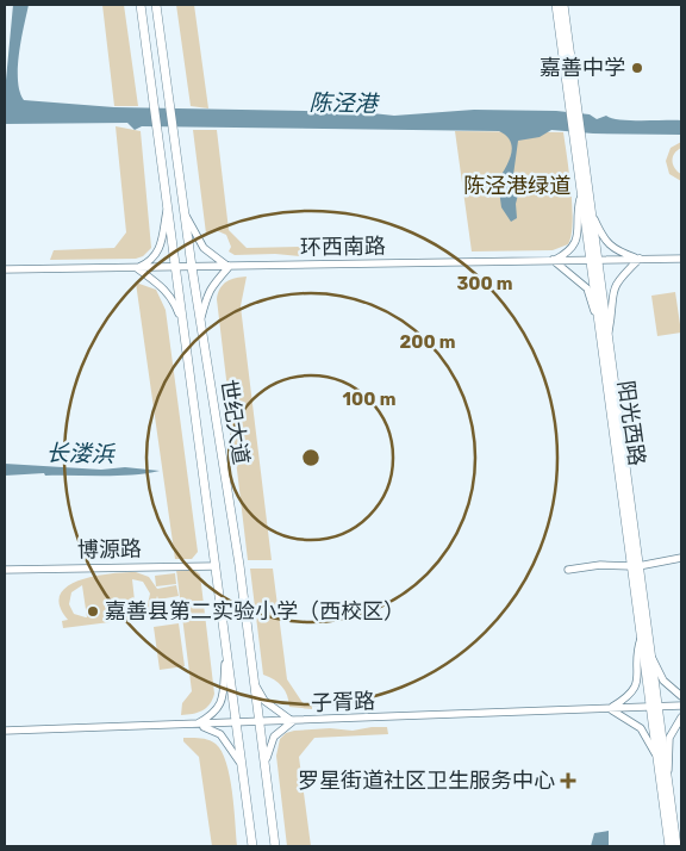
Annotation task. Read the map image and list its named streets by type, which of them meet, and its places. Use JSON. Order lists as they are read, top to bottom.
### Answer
{
  "streets": {
    "main road": ["世纪大道", "阳光西路"],
    "street": ["环西南路", "博源路", "子胥路"]
  },
  "crossings": [
    ["环西南路", "世纪大道"],
    ["环西南路", "阳光西路"],
    ["世纪大道", "博源路"],
    ["世纪大道", "子胥路"],
    ["阳光西路", "子胥路"]
  ],
  "water": ["陈泾港", "长溇浜"],
  "parks": ["陈泾港绿道"],
  "places": {
    "other": ["嘉善中学", "嘉善县第二实验小学（西校区）"],
    "health": ["罗星街道社区卫生服务中心"]
  },
  "rings": ["300 m", "200 m", "100 m"]
}
